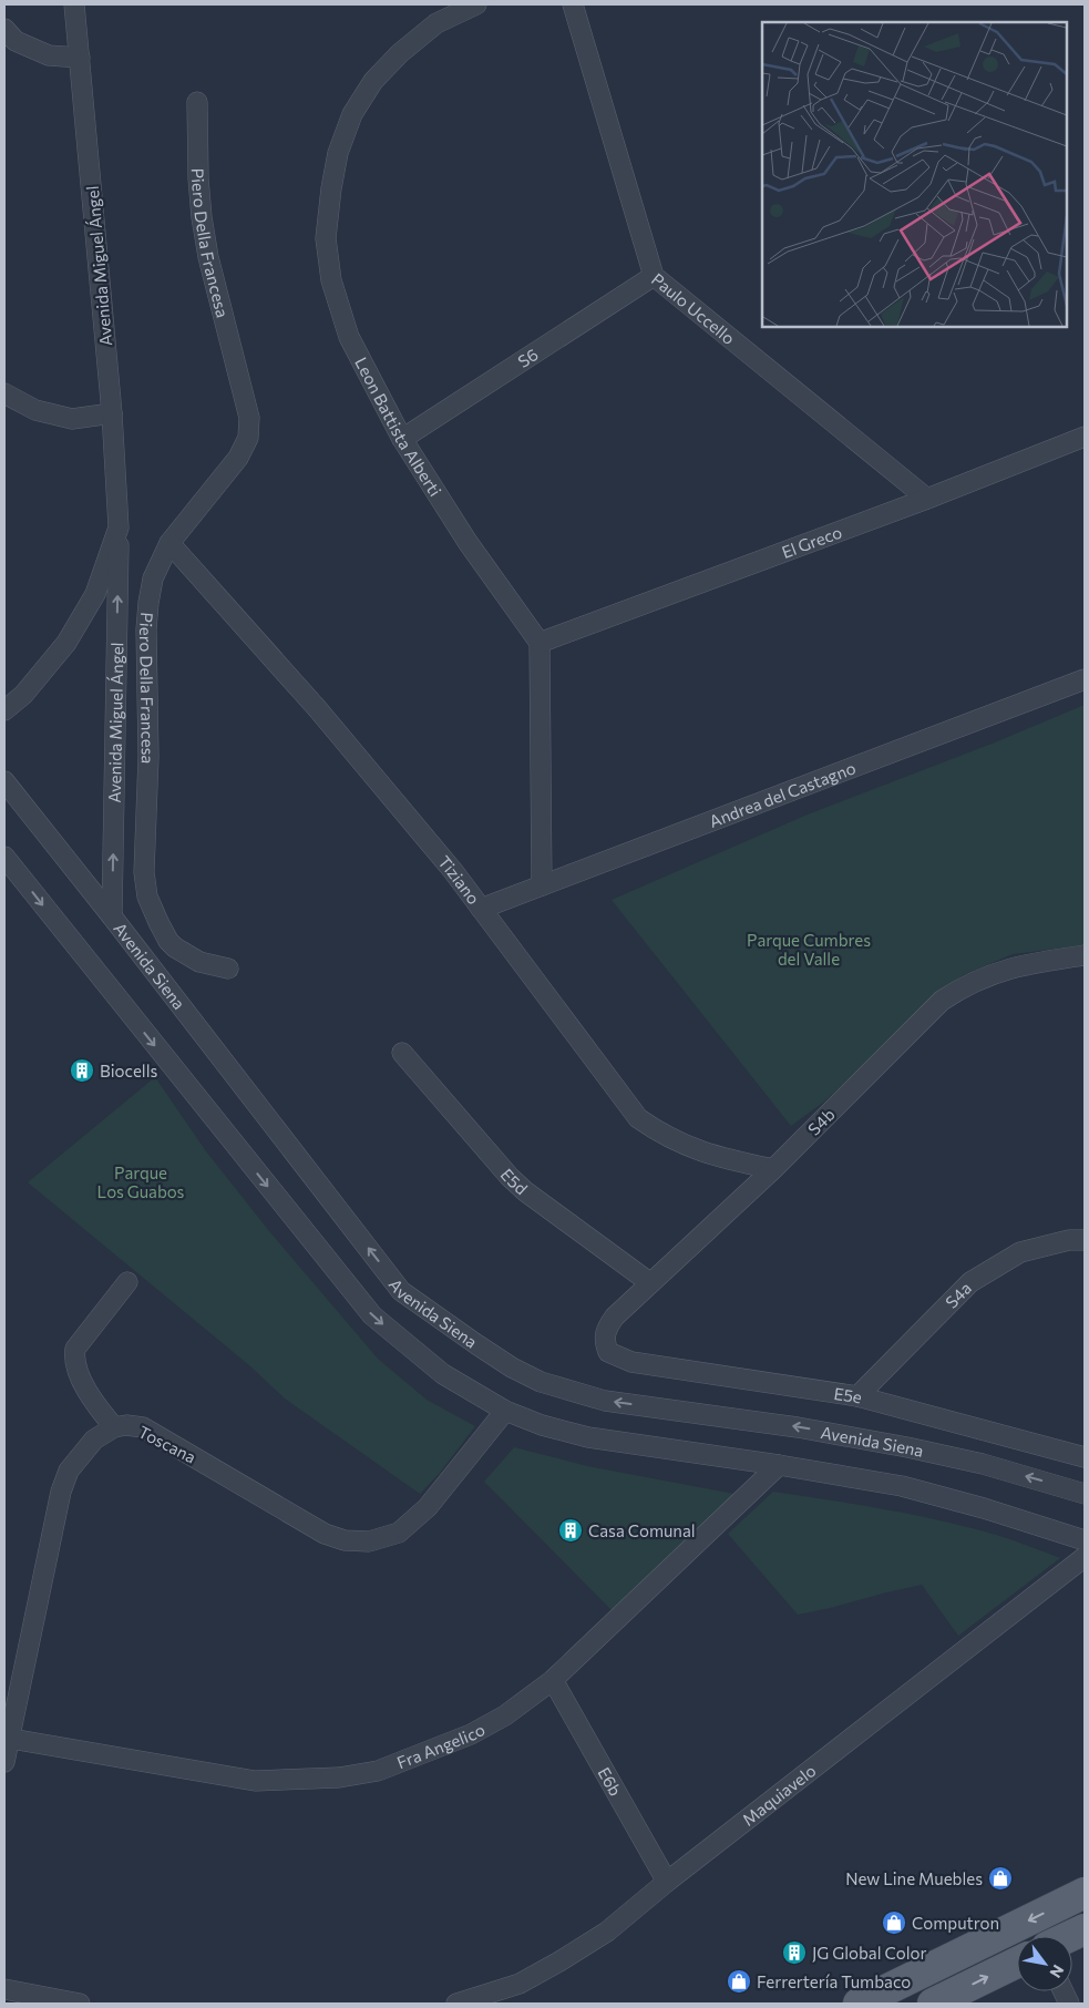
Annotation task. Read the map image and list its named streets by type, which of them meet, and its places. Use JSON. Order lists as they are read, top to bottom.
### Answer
{
  "streets": {
    "street": [
      "Piero Della Francesa",
      "Avenida Miguel Ángel",
      "Paulo Uccello",
      "S6",
      "Leon Battista Alberti",
      "El Greco",
      "Andrea del Castagno",
      "Tiziano",
      "Avenida Siena",
      "S4b",
      "E5d",
      "S4a",
      "E5e",
      "Toscana",
      "Fra Angelico",
      "E6b",
      "Maquiavelo"
    ]
  },
  "crossings": [
    ["Piero Della Francesa", "Tiziano"],
    ["Avenida Miguel Ángel", "Avenida Siena"],
    ["Paulo Uccello", "S6"],
    ["Paulo Uccello", "El Greco"],
    ["S6", "Leon Battista Alberti"],
    ["Leon Battista Alberti", "El Greco"],
    ["Andrea del Castagno", "Tiziano"],
    ["Tiziano", "S4b"],
    ["S4b", "E5d"],
    ["S4b", "E5e"],
    ["S4a", "E5e"],
    ["Toscana", "Fra Angelico"],
    ["Fra Angelico", "E6b"],
    ["E6b", "Maquiavelo"]
  ],
  "parks": ["Parque Cumbres del Valle", "Parque Los Guabos"],
  "places": {
    "building": ["Biocells", "Casa Comunal", "JG Global Color"],
    "shop": ["New Line Muebles", "Computron", "Ferrertería Tumbaco"]
  },
  "north": "bottom right"
}
